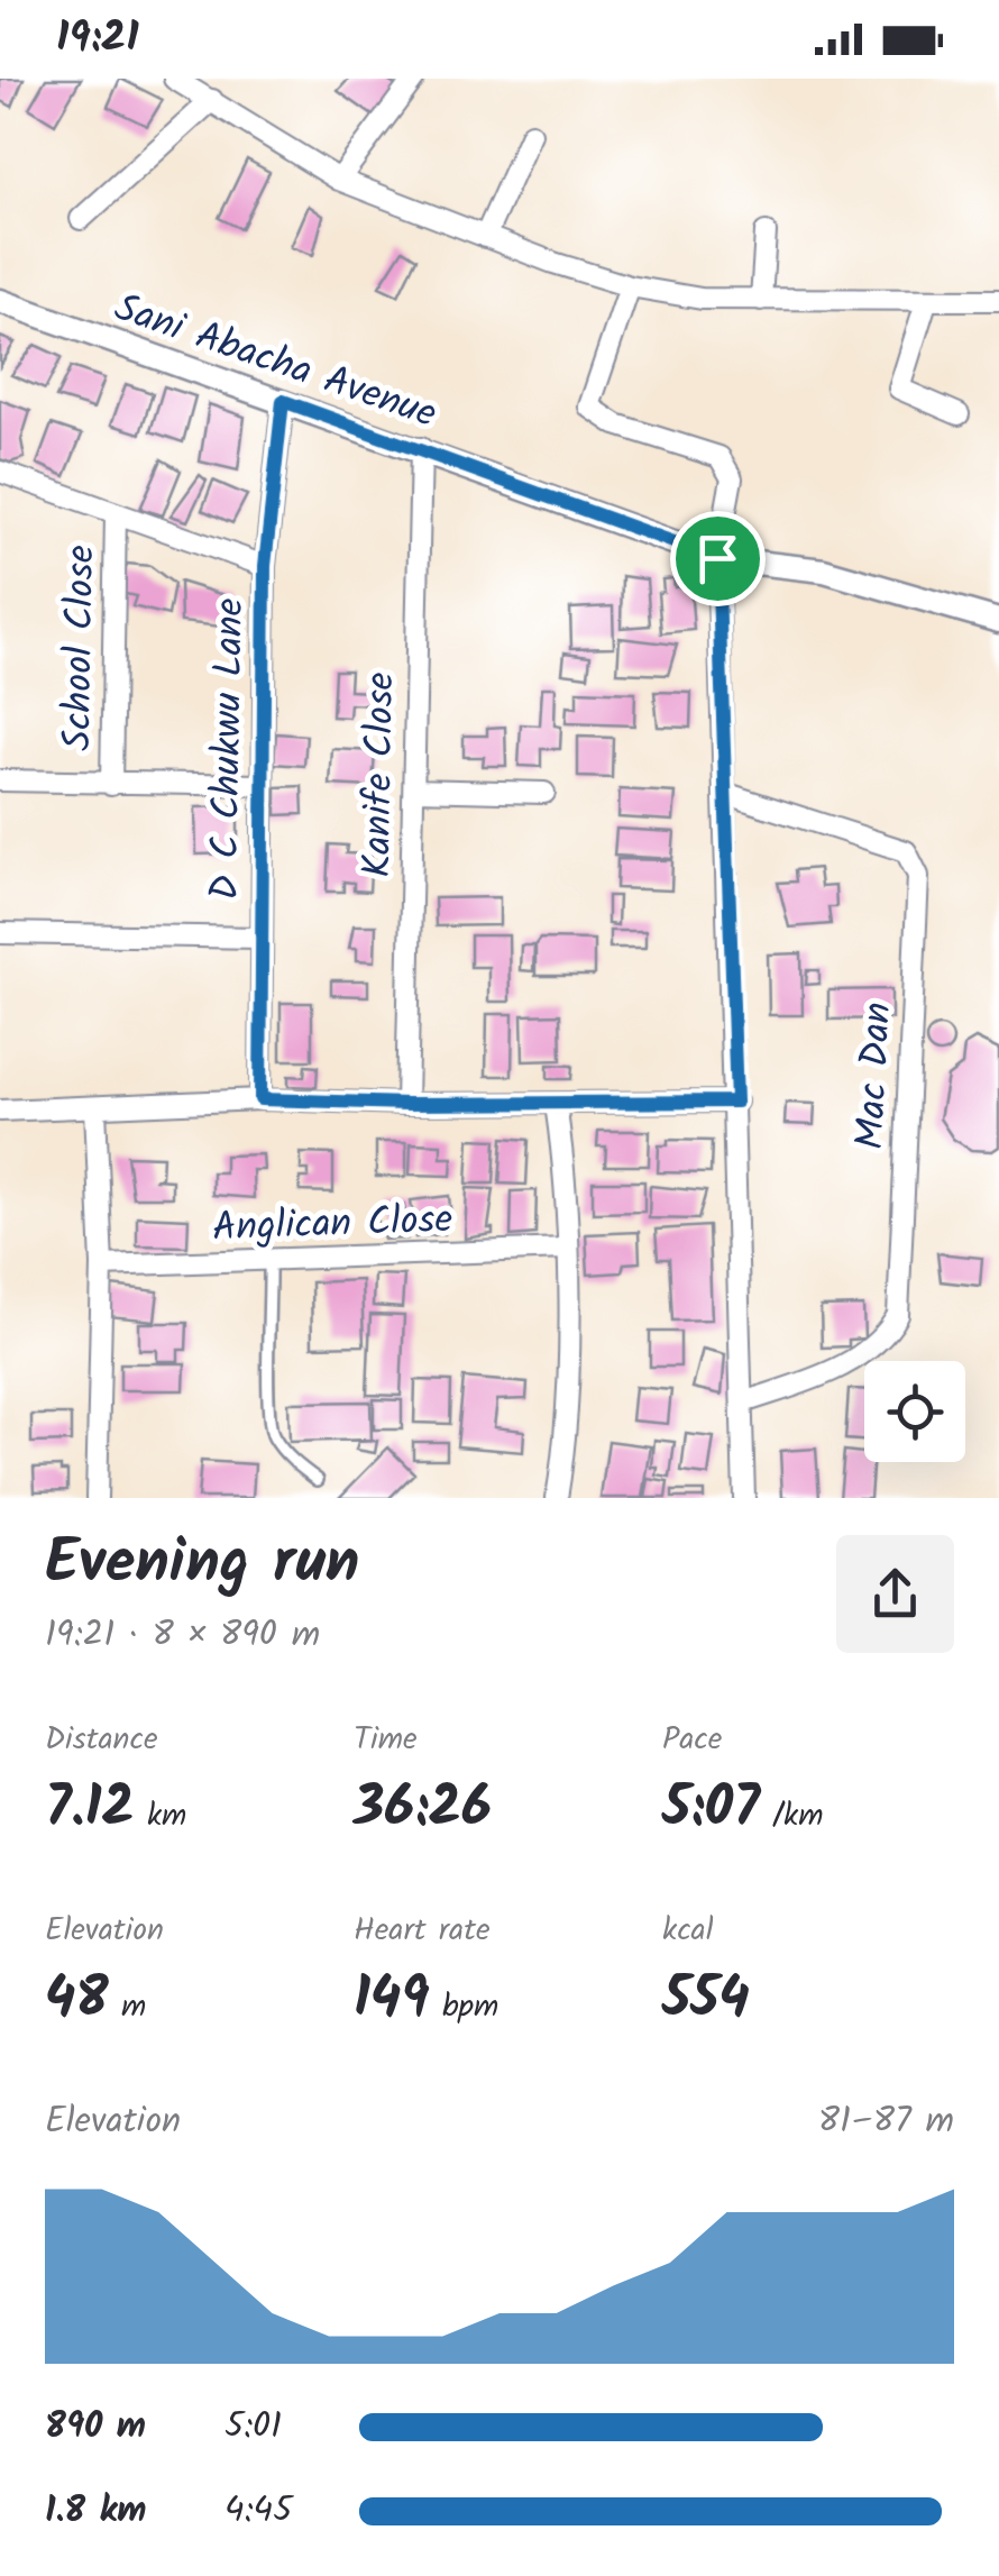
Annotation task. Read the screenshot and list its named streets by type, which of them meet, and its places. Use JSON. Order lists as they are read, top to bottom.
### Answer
{
  "streets": {
    "street": [
      "Sani Abacha Avenue",
      "School Close",
      "D C Chukwu Lane",
      "Kanife Close",
      "Mac Dan",
      "Anglican Close"
    ]
  },
  "crossings": [
    ["Sani Abacha Avenue", "D C Chukwu Lane"],
    ["Sani Abacha Avenue", "Kanife Close"]
  ],
  "page": {
    "status": "19:21",
    "heading": ["Evening run", "19:21 · 8 × 890 m"],
    "stats": [
      ["Distance", "7.12 km"],
      ["Time", "36:26"],
      ["Pace", "5:07 /km"],
      ["Elevation", "48 m"],
      ["Heart rate", "149 bpm"],
      ["kcal", "554"]
    ],
    "chart": ["Elevation", "81–87 m"],
    "list": [
      {
        "name": "890 m",
        "note": "5:01"
      },
      {
        "name": "1.8 km",
        "note": "4:45"
      }
    ]
  }
}
